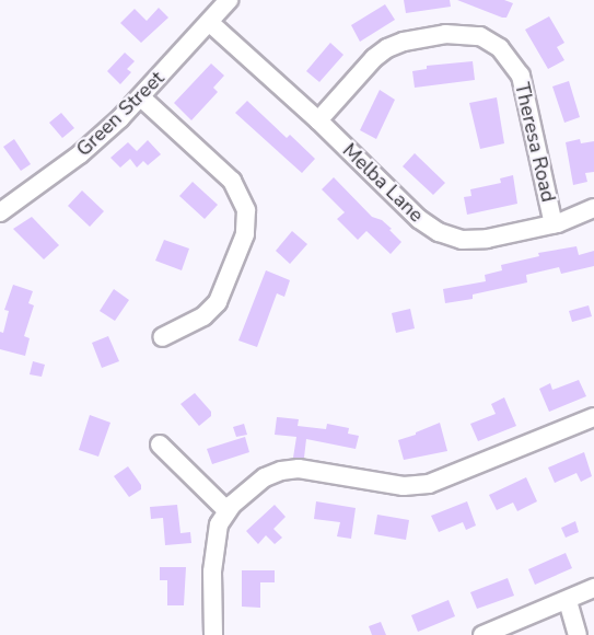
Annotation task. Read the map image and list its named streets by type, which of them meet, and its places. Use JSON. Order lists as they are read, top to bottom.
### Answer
{
  "streets": {
    "street": ["Green Street", "Theresa Road", "Melba Lane"]
  },
  "crossings": [
    ["Green Street", "Melba Lane"],
    ["Theresa Road", "Melba Lane"]
  ]
}
